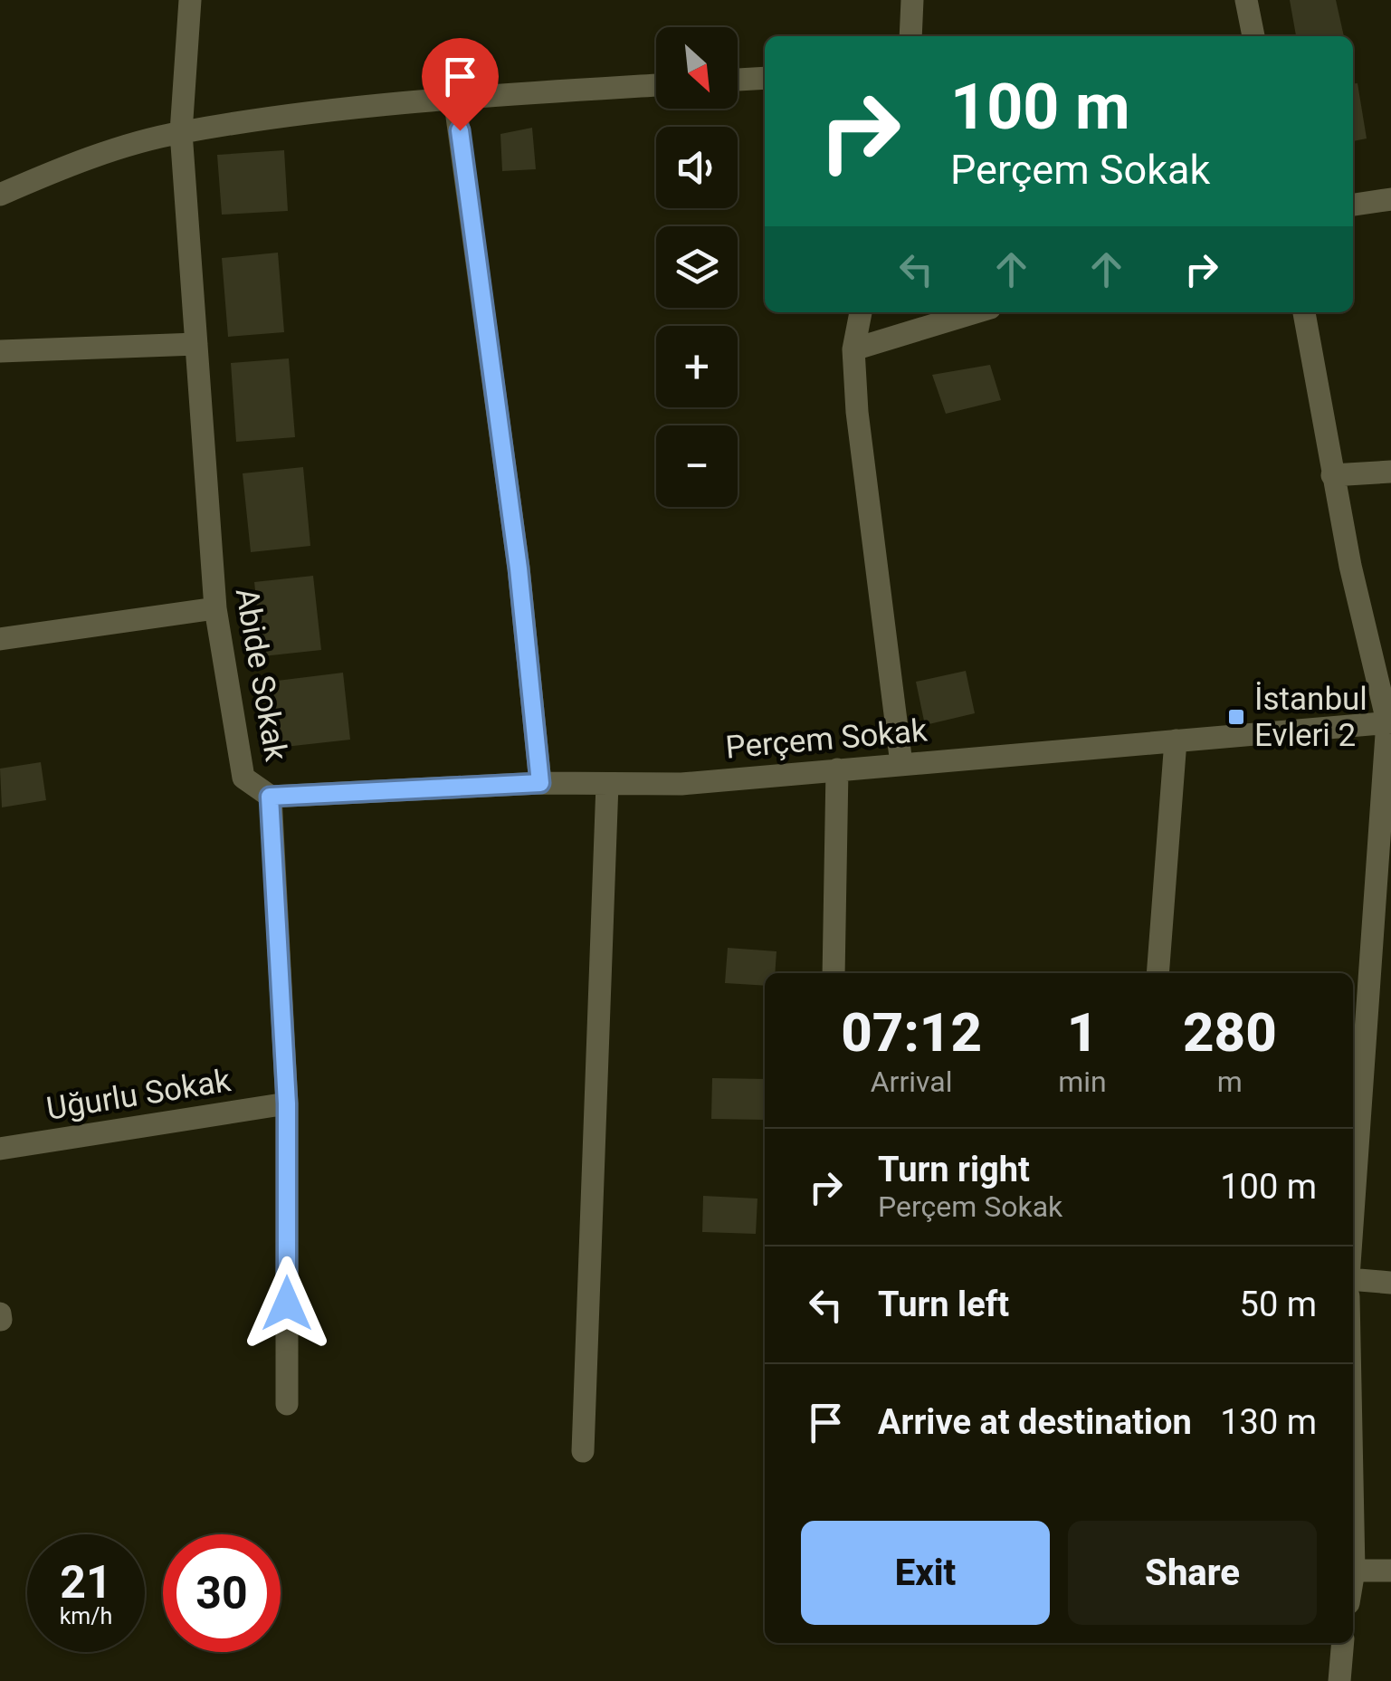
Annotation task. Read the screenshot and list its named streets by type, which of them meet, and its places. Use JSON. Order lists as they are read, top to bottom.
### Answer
{
  "streets": {
    "street": ["Abide Sokak", "Perçem Sokak", "Uğurlu Sokak"]
  },
  "crossings": [
    ["Abide Sokak", "Perçem Sokak"],
    ["Abide Sokak", "Uğurlu Sokak"]
  ],
  "places": {
    "transit": ["İstanbul Evleri 2"]
  },
  "north": "bottom right",
  "page": {
    "map_buttons": ["+", "−"],
    "turn": ["100 m", "Perçem Sokak"],
    "eta": [
      "07:12",
      "Arrival",
      "1",
      "min",
      "280",
      "m"
    ],
    "list": [
      {
        "name": "Turn right",
        "note": "Perçem Sokak",
        "value": "100 m"
      },
      {
        "name": "Turn left",
        "value": "50 m"
      },
      {
        "name": "Arrive at destination",
        "value": "130 m"
      }
    ],
    "buttons": ["Exit", "Share"],
    "speed": "21 km/h",
    "limit": "30"
  }
}
